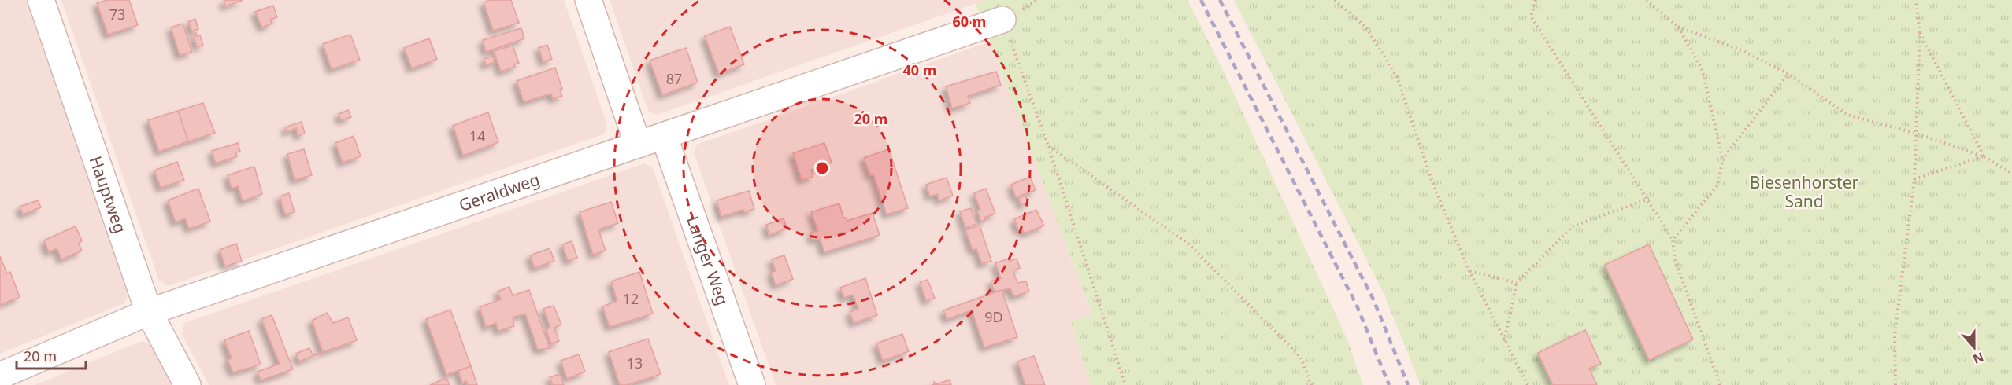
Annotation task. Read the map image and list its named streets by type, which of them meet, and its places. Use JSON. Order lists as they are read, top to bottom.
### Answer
{
  "streets": {
    "street": ["Geraldweg", "Hauptweg", "Langer Weg"]
  },
  "crossings": [
    ["Geraldweg", "Hauptweg"],
    ["Geraldweg", "Langer Weg"]
  ],
  "parks": ["Biesenhorster Sand"],
  "house_numbers": [
    "73",
    "87",
    "14",
    "12",
    "9D",
    "13"
  ],
  "scale_bar": "20 m",
  "north": "bottom",
  "rings": ["60 m", "40 m", "20 m"]
}
